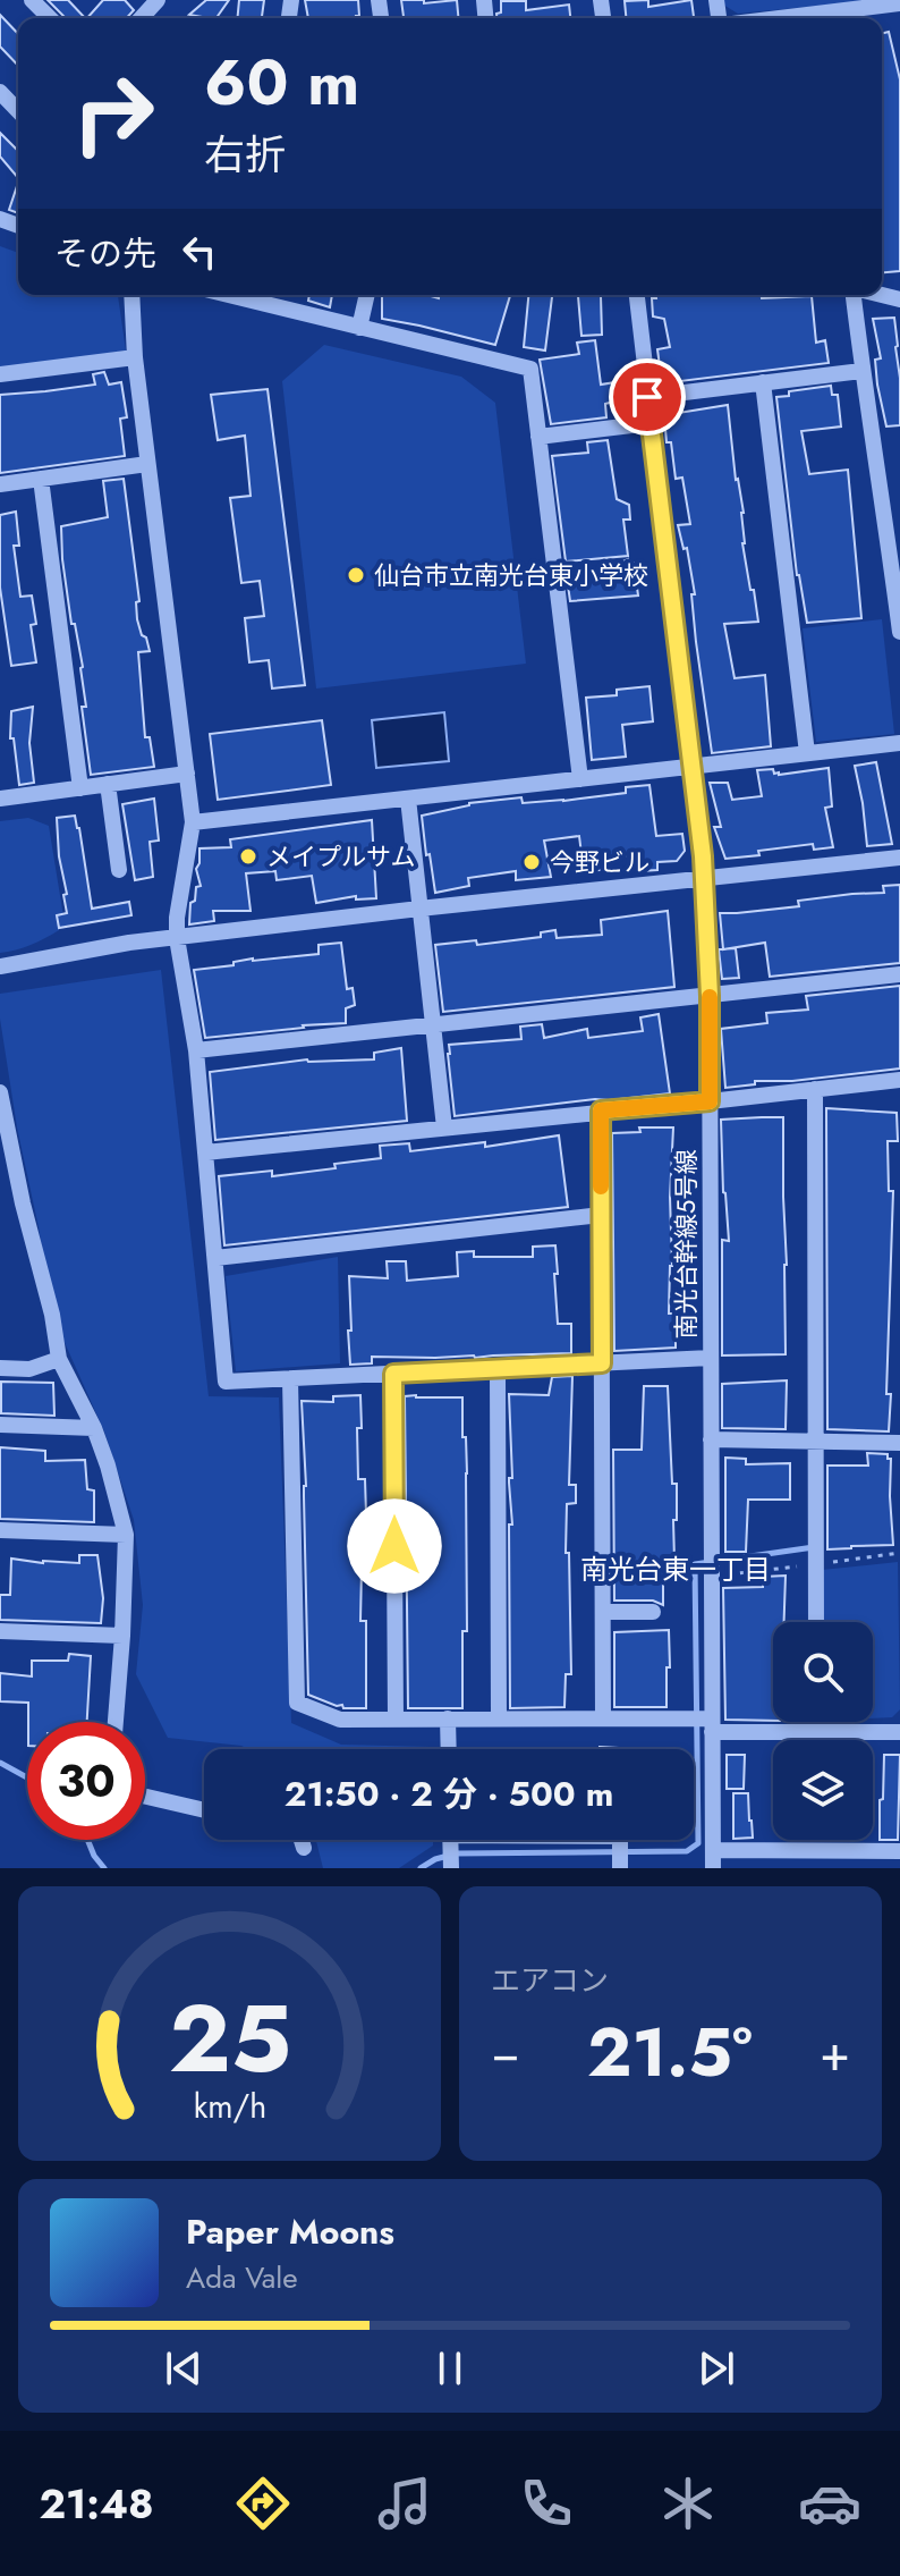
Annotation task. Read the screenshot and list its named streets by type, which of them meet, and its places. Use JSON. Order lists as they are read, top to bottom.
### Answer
{
  "streets": {
    "street": ["南光台幹線５号線"]
  },
  "districts": ["南光台東一丁目"],
  "places": ["仙台市立南光台東小学校", "メイプルサム", "今野ビル"],
  "page": {
    "turn": ["60 m", "右折"],
    "then": "その先",
    "limit": "30",
    "trip": "21:50 · 2 分 · 500 m",
    "tile": "エアコン",
    "heat": ["−", "21.5°", "+"],
    "song": ["Paper Moons", "Ada Vale"],
    "tabs": "21:48",
    "gauge": ["25", "km/h"]
  }
}
